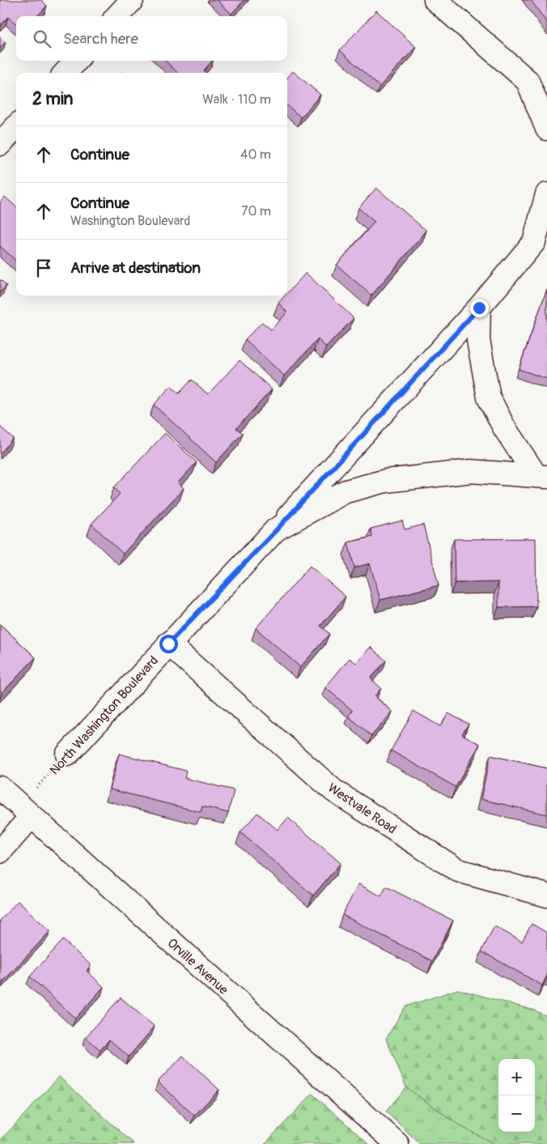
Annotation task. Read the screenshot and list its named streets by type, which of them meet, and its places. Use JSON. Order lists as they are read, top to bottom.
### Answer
{
  "streets": {
    "street": ["North Washington Boulevard", "Westvale Road", "Orville Avenue"]
  },
  "crossings": [
    ["North Washington Boulevard", "Westvale Road"],
    ["North Washington Boulevard", "Orville Avenue"]
  ],
  "page": {
    "search": "Search here",
    "heading": ["2 min", "Walk · 110 m"],
    "list": [
      ["Continue", "40 m"],
      ["Continue", "Washington Boulevard", "70 m"],
      "Arrive at destination"
    ],
    "map_buttons": ["+", "−"]
  }
}
